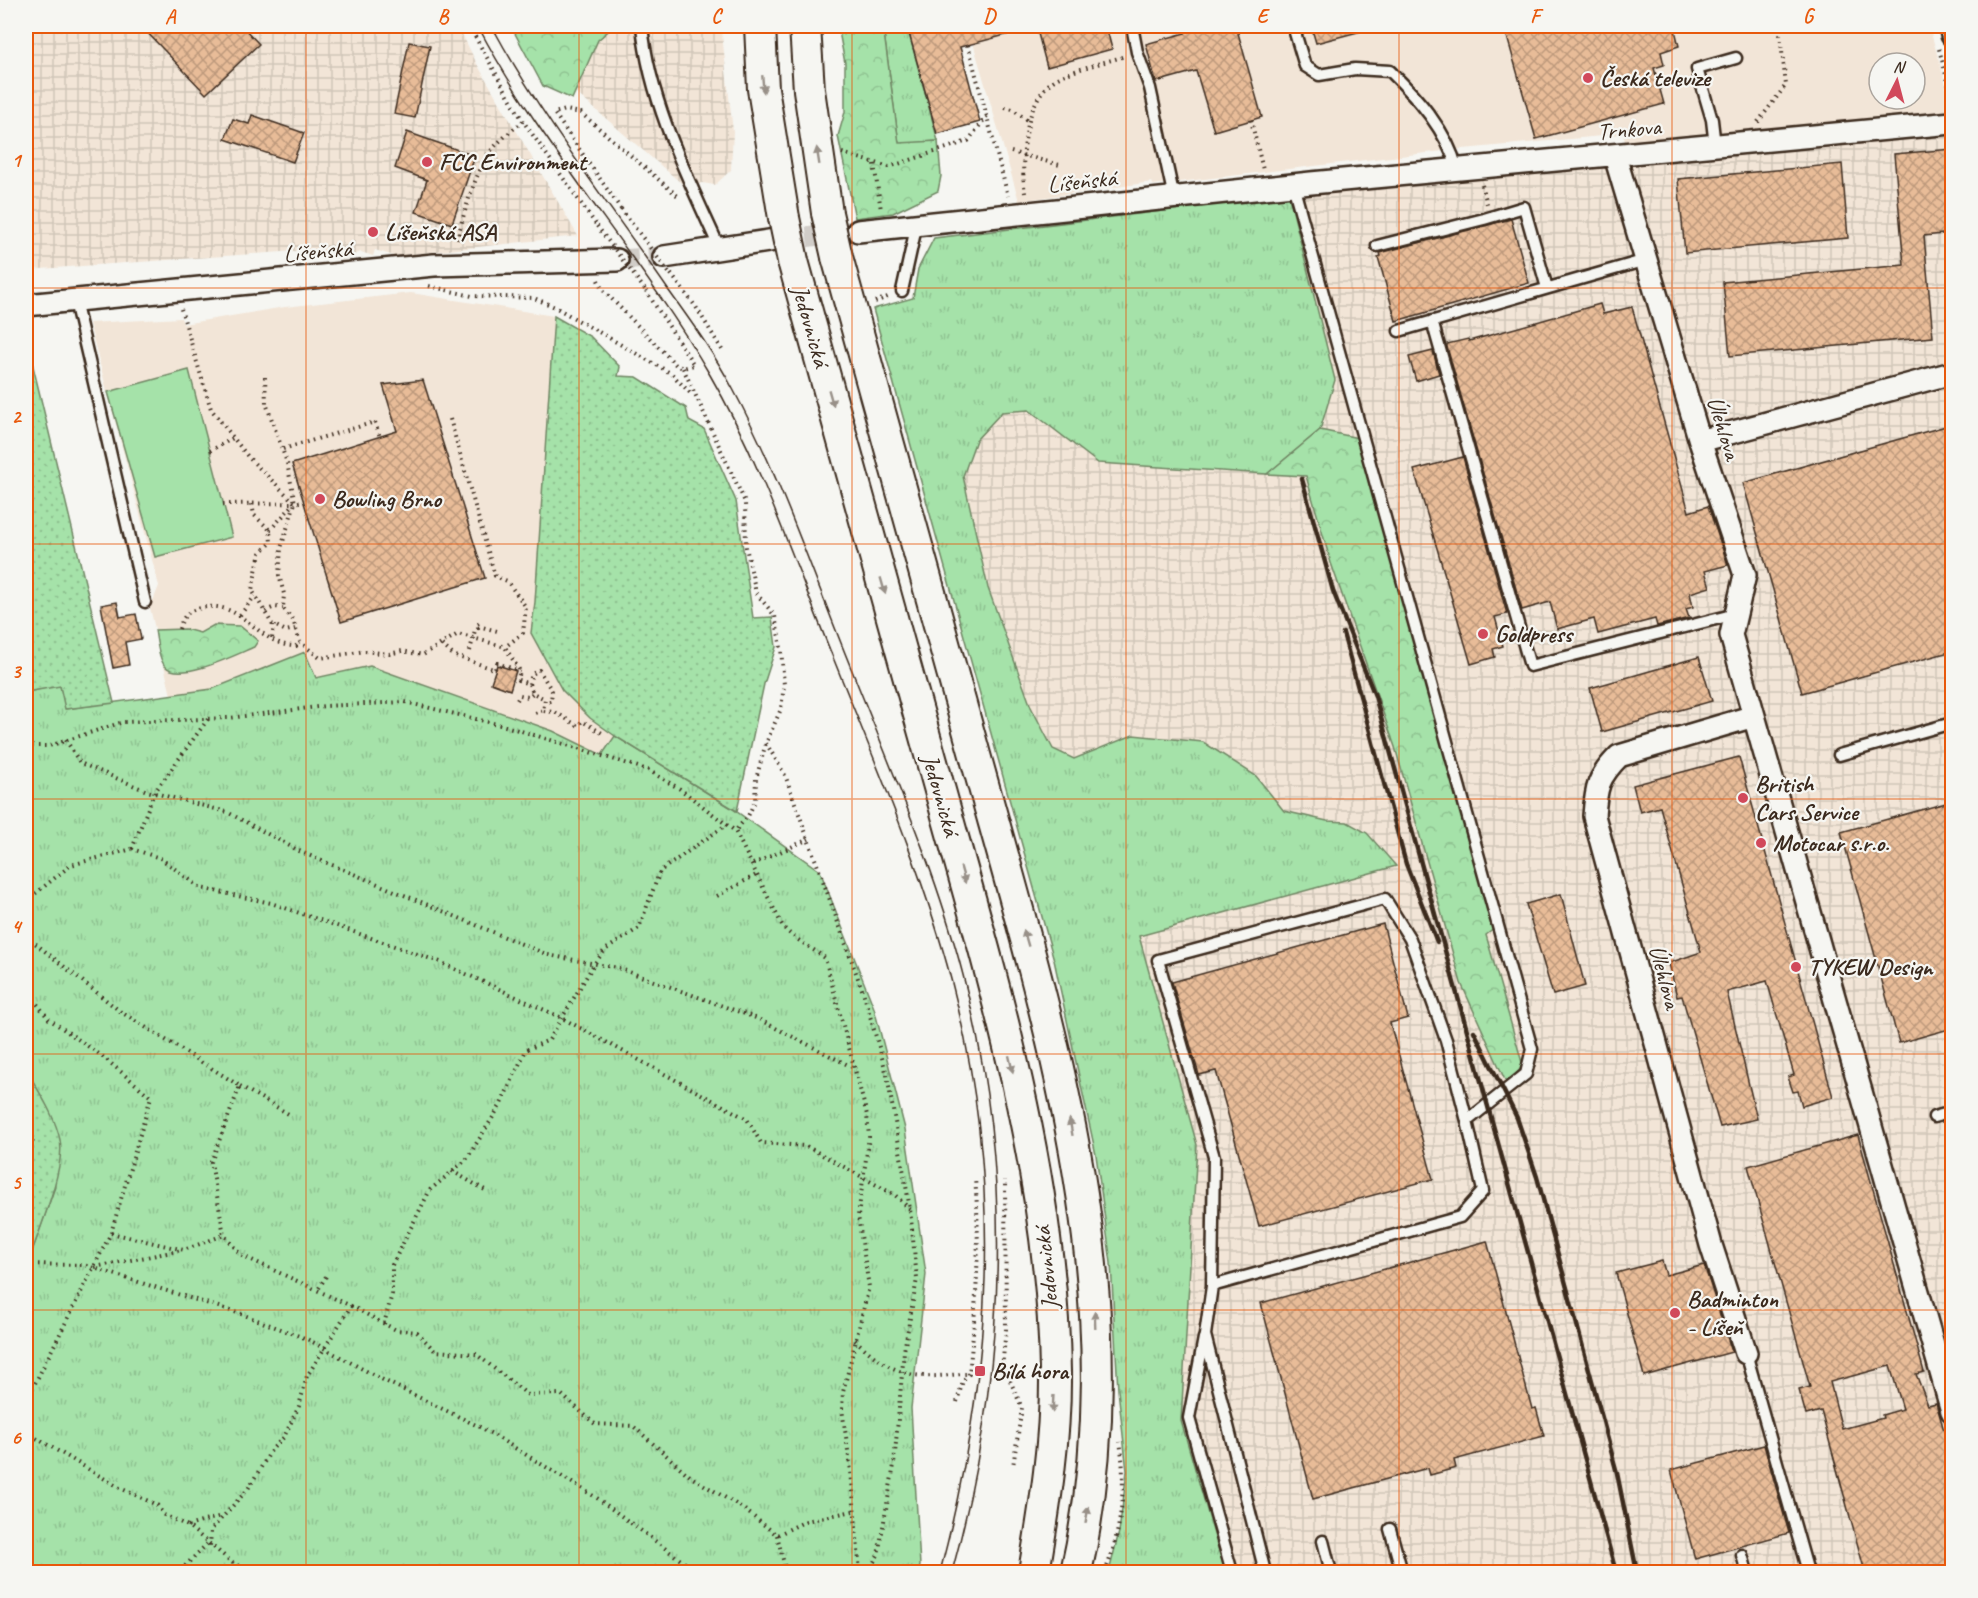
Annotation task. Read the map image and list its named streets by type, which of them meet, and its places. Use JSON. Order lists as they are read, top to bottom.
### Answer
{
  "streets": {
    "main road": ["Jedovnická"],
    "street": ["Trnkova", "Líšeňská", "Úlehlova"]
  },
  "crossings": [
    ["Trnkova", "Líšeňská"],
    ["Trnkova", "Úlehlova"]
  ],
  "places": {
    "other": [
      "Česká televize",
      "FCC Environment",
      "Líšeňská ASA",
      "Bowling Brno",
      "Goldpress",
      "British Cars Service",
      "Motocar s.r.o.",
      "TYKEW Design",
      "Badminton - Líšeň"
    ],
    "transit": ["Bílá hora"]
  },
  "north": "top",
  "grid": {
    "columns": [
      "A",
      "B",
      "C",
      "D",
      "E",
      "F",
      "G"
    ],
    "rows": [
      "1",
      "2",
      "3",
      "4",
      "5",
      "6"
    ]
  }
}
